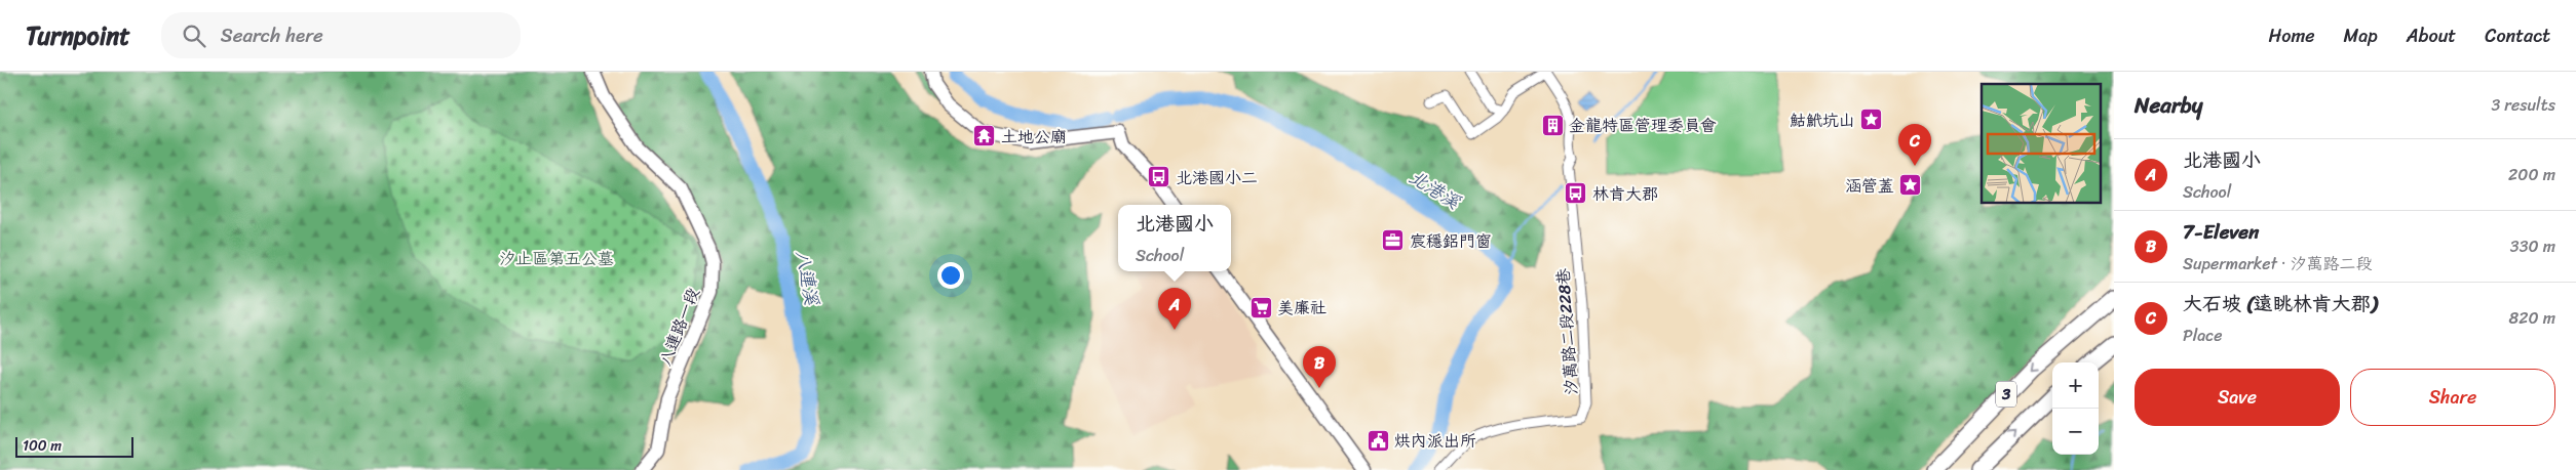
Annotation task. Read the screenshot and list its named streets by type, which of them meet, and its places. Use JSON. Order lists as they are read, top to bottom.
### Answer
{
  "streets": {
    "highway": ["3"],
    "street": ["八連路一段", "汐萬路二段228巷"]
  },
  "water": ["北港溪", "八連溪"],
  "parks": ["汐止區第五公墓"],
  "places": {
    "place": ["鮕鮘坑山", "涵管蓋"],
    "building": ["金龍特區管理委員會"],
    "temple": ["土地公廟"],
    "bus stop": ["北港國小二", "林肯大郡"],
    "office": ["宸穩鋁門窗"],
    "supermarket": ["美廉社"],
    "public building": ["烘內派出所"]
  },
  "scale_bar": "100 m",
  "page": {
    "header": "Turnpoint",
    "search": "Search here",
    "nav": [
      "Home",
      "Map",
      "About",
      "Contact"
    ],
    "heading": ["Nearby", "3 results"],
    "pins": ["C", "A", "B"],
    "list": [
      {
        "mark": "A",
        "name": "北港國小",
        "note": "School",
        "value": "200 m"
      },
      {
        "mark": "B",
        "name": "7-Eleven",
        "note": "Supermarket · 汐萬路二段",
        "value": "330 m"
      },
      {
        "mark": "C",
        "name": "大石坡 (遠眺林肯大郡)",
        "note": "Place",
        "value": "820 m"
      }
    ],
    "popup": ["北港國小", "School"],
    "buttons": ["Save", "Share"],
    "map_buttons": ["+", "−"],
    "scale": "100 m"
  }
}
